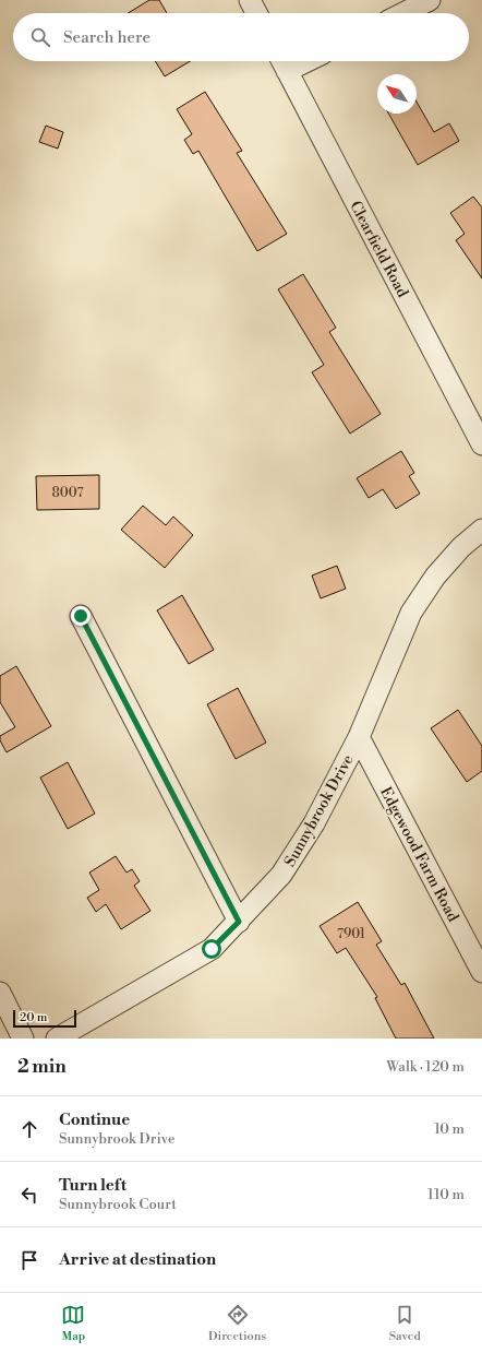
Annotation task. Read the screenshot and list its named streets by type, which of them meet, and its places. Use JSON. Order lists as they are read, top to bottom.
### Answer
{
  "streets": {
    "street": ["Clearfield Road", "Sunnybrook Drive", "Edgewood Farm Road"]
  },
  "crossings": [
    ["Sunnybrook Drive", "Edgewood Farm Road"]
  ],
  "house_numbers": ["8007", "7901"],
  "scale_bar": "20 m",
  "north": "top left",
  "page": {
    "search": "Search here",
    "scale": "20 m",
    "heading": ["2 min", "Walk · 120 m"],
    "list": [
      ["Continue", "Sunnybrook Drive", "10 m"],
      ["Turn left", "Sunnybrook Court", "110 m"],
      "Arrive at destination"
    ],
    "nav": ["Map", "Directions", "Saved"]
  }
}
